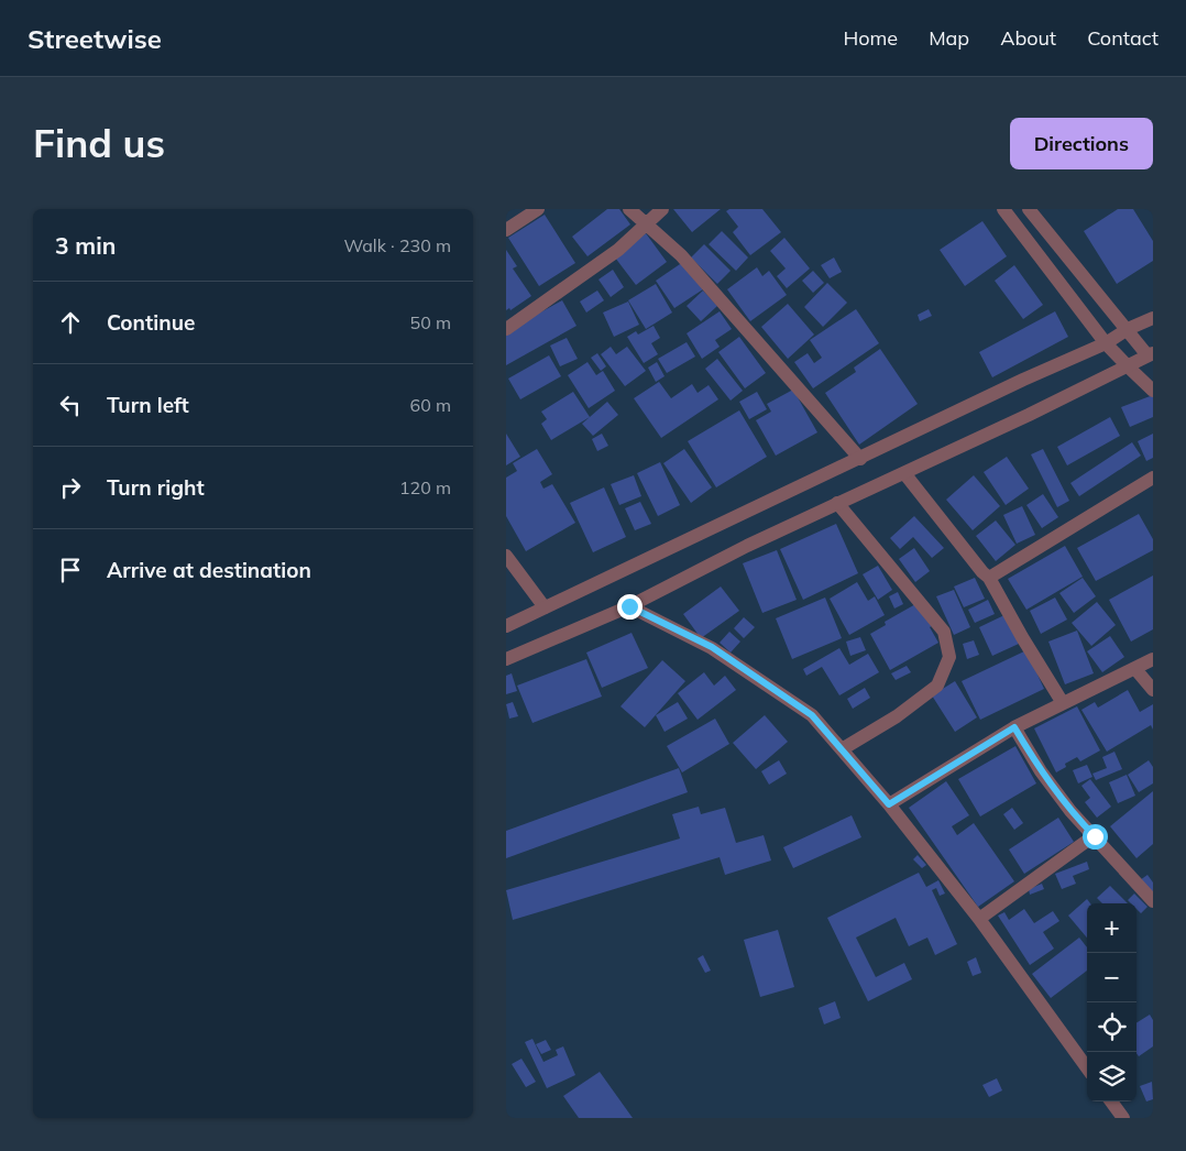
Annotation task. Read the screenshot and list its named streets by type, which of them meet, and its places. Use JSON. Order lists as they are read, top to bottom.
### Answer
{
  "page": {
    "header": "Streetwise",
    "nav": [
      "Home",
      "Map",
      "About",
      "Contact"
    ],
    "buttons": "Directions",
    "title": "Find us",
    "heading": ["3 min", "Walk · 230 m"],
    "list": [
      ["Continue", "50 m"],
      ["Turn left", "60 m"],
      ["Turn right", "120 m"],
      "Arrive at destination"
    ],
    "map_buttons": ["+", "−"]
  }
}
